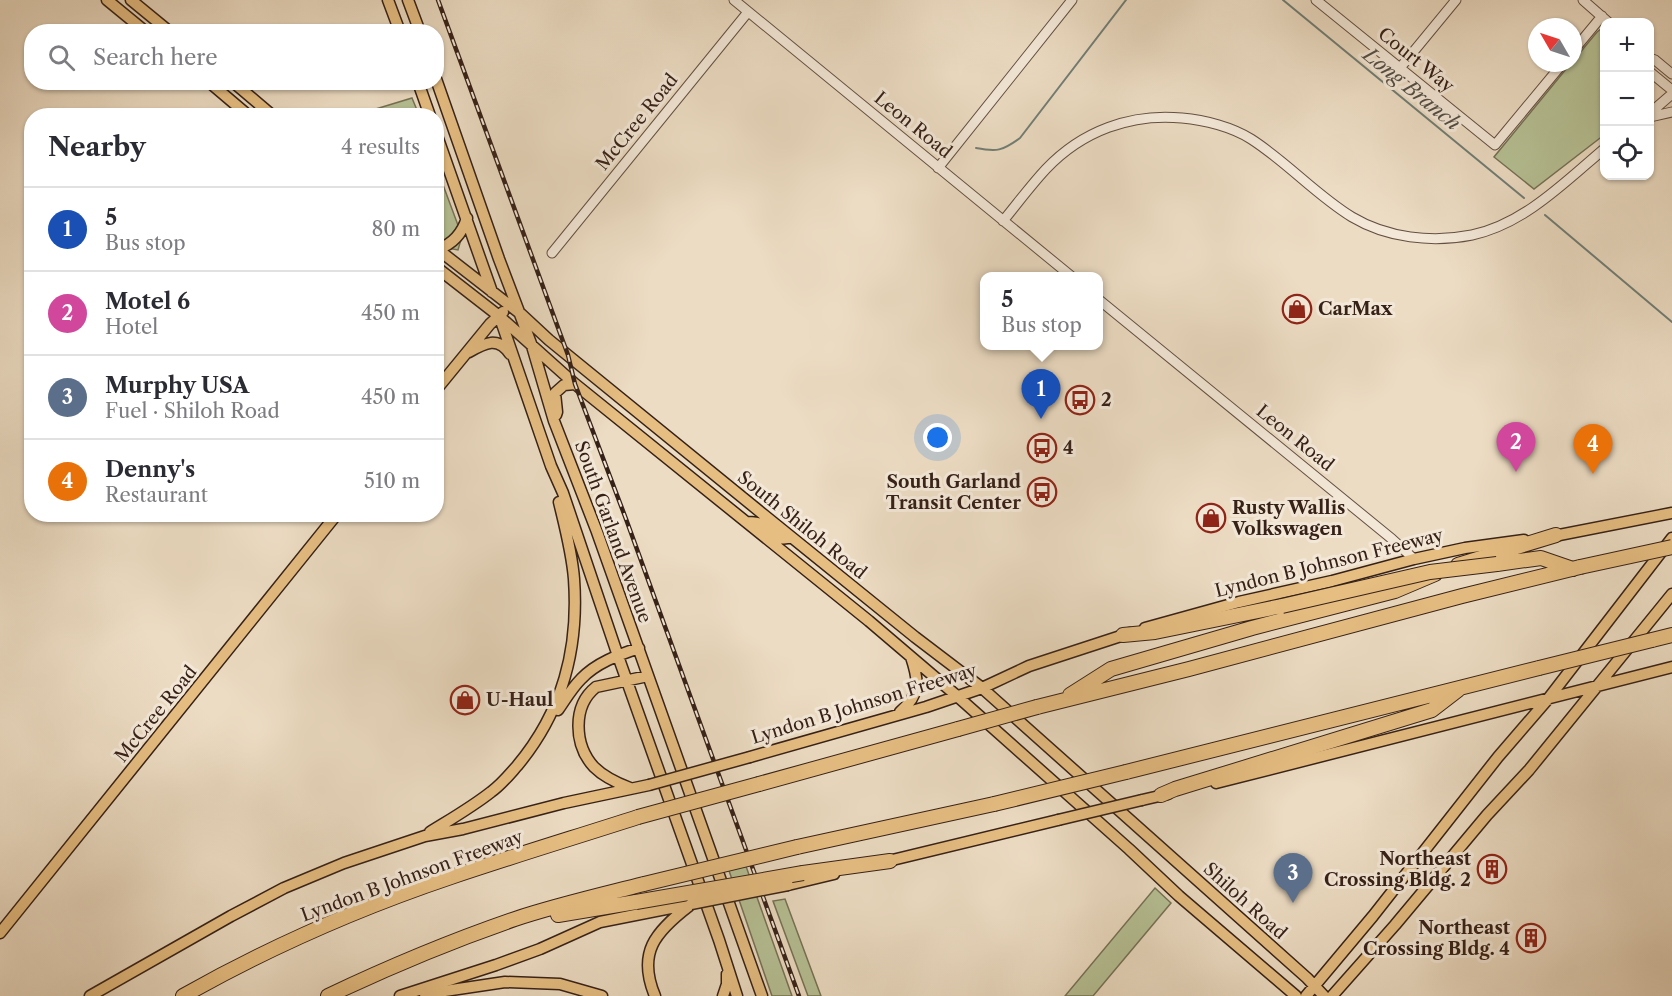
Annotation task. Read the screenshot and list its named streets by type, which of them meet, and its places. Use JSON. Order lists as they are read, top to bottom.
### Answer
{
  "streets": {
    "highway": ["Lyndon B Johnson Freeway"],
    "main road": [
      "McCree Road",
      "South Shiloh Road",
      "South Garland Avenue",
      "Shiloh Road"
    ],
    "street": ["Court Way", "Leon Road"]
  },
  "crossings": [
    ["McCree Road", "Leon Road"],
    ["Leon Road", "Lyndon B Johnson Freeway"],
    ["South Shiloh Road", "South Garland Avenue"],
    ["South Shiloh Road", "Lyndon B Johnson Freeway"],
    ["South Shiloh Road", "Shiloh Road"]
  ],
  "water": ["Long Branch"],
  "places": {
    "shop": ["CarMax", "Rusty Wallis Volkswagen", "U-Haul"],
    "bus stop": ["2", "4", "South Garland Transit Center"],
    "building": ["Northeast Crossing Bldg. 2", "Northeast Crossing Bldg. 4"]
  },
  "north": "top left",
  "page": {
    "map_buttons": ["+", "−"],
    "search": "Search here",
    "heading": ["Nearby", "4 results"],
    "list": [
      {
        "mark": "1",
        "name": "5",
        "note": "Bus stop",
        "value": "80 m"
      },
      {
        "mark": "2",
        "name": "Motel 6",
        "note": "Hotel",
        "value": "450 m"
      },
      {
        "mark": "3",
        "name": "Murphy USA",
        "note": "Fuel · Shiloh Road",
        "value": "450 m"
      },
      {
        "mark": "4",
        "name": "Denny's",
        "note": "Restaurant",
        "value": "510 m"
      }
    ],
    "popup": ["5", "Bus stop"],
    "pins": [
      "1",
      "2",
      "4",
      "3"
    ]
  }
}
